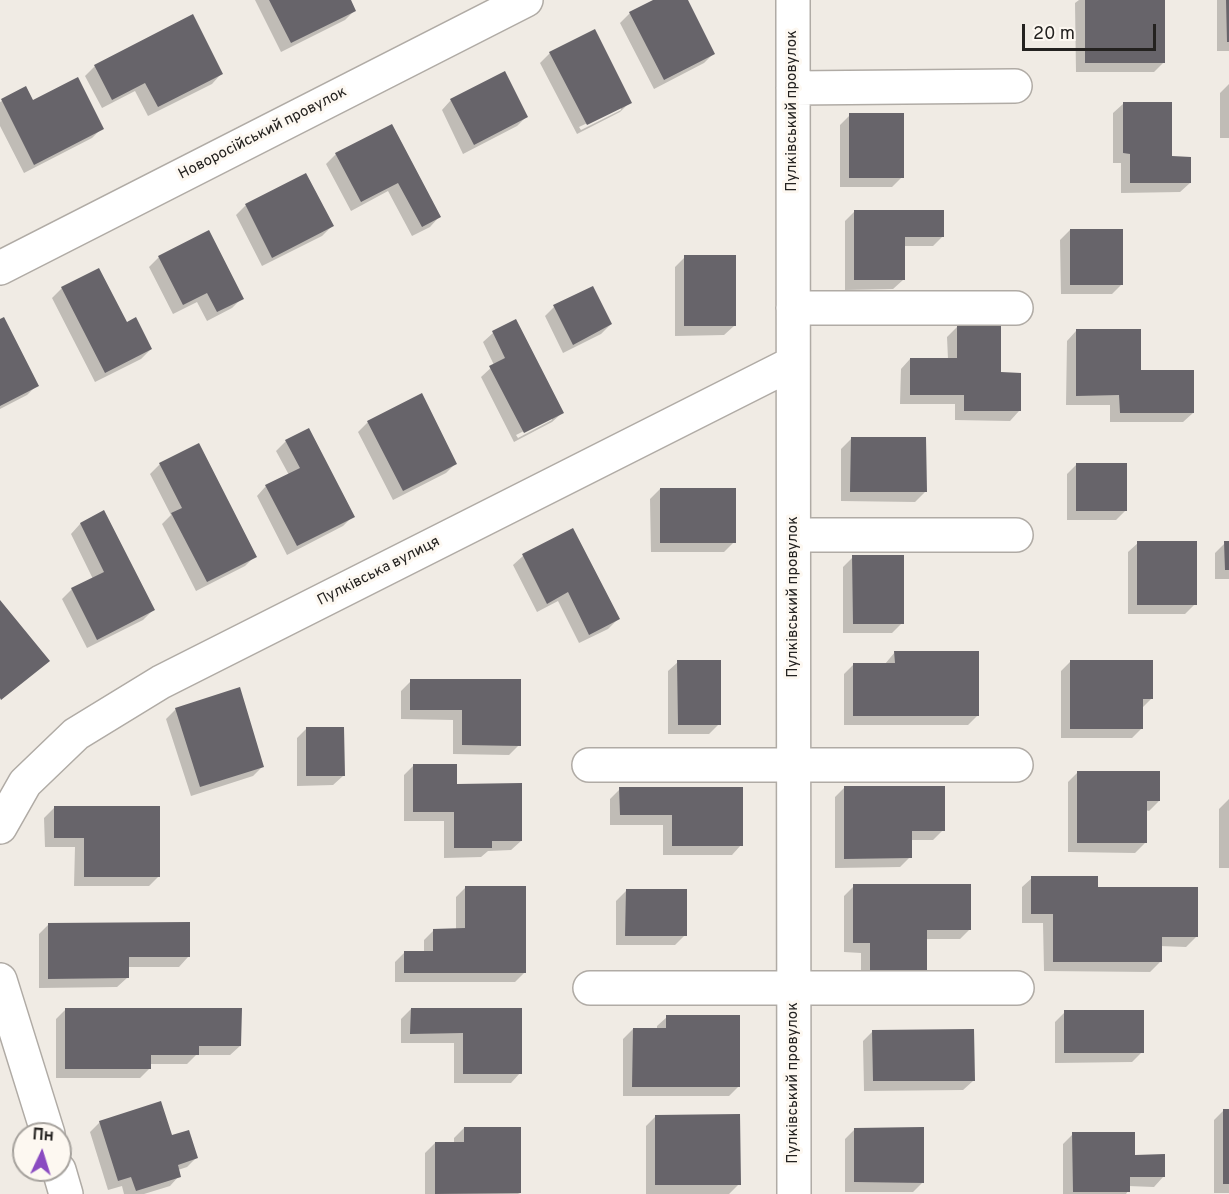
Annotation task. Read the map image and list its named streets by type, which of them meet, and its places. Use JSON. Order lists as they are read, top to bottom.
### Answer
{
  "streets": {
    "street": ["Пулківський провулок", "Новоросійський провулок", "Пулківська вулиця"]
  },
  "crossings": [
    ["Пулківський провулок", "Пулківська вулиця"]
  ],
  "scale_bar": "20 m",
  "north": "top"
}
